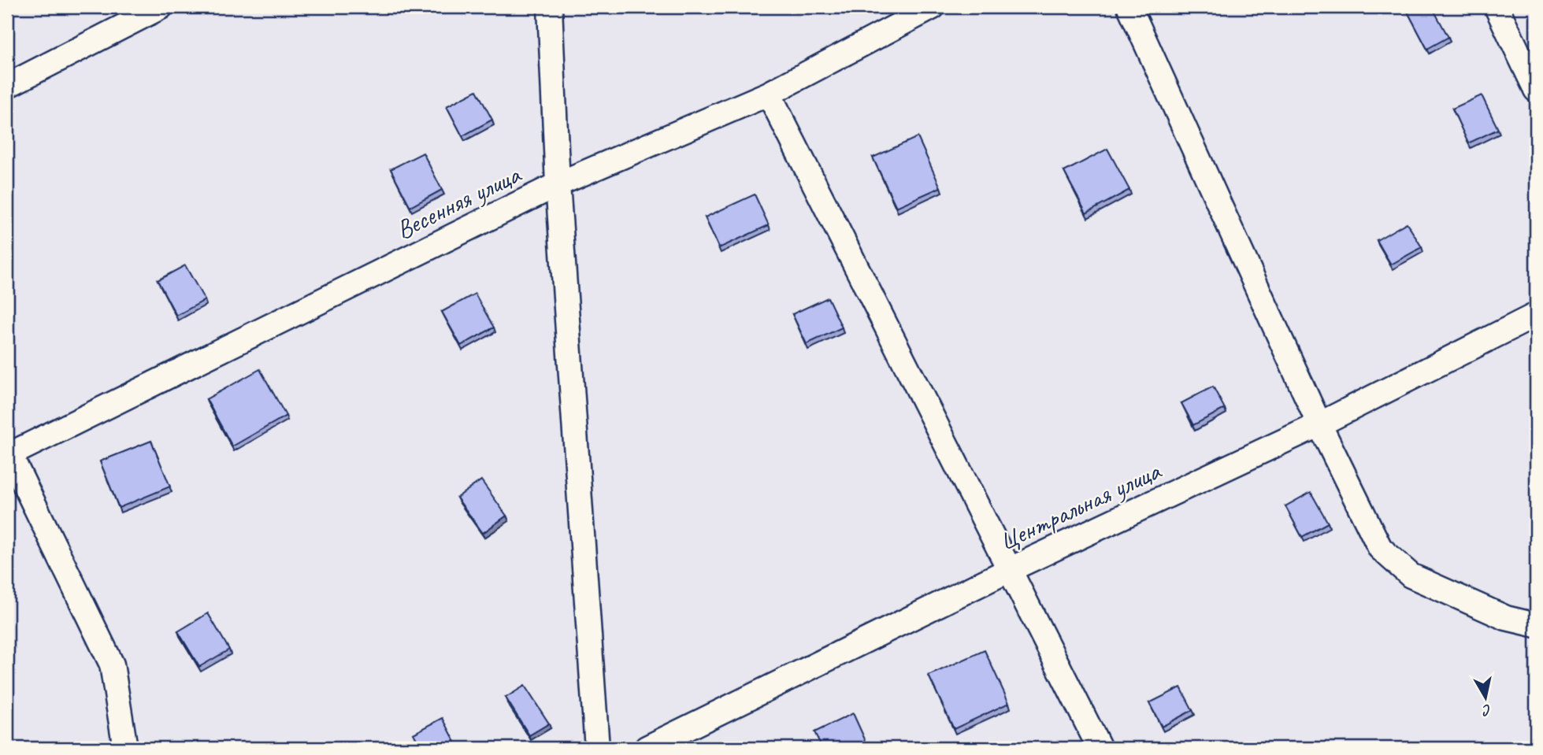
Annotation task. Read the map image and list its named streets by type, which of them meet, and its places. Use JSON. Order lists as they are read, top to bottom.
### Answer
{
  "streets": {
    "street": ["Весенняя улица", "Центральная улица"]
  },
  "north": "bottom"
}
